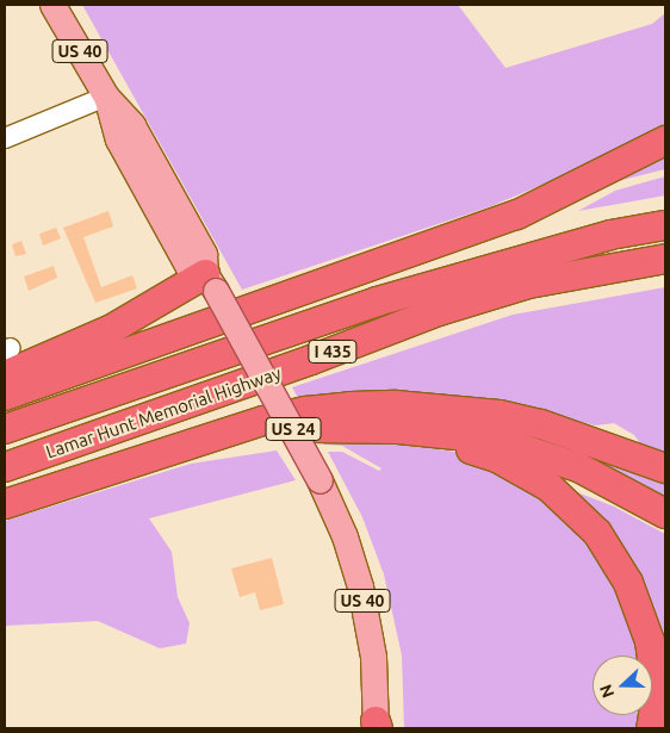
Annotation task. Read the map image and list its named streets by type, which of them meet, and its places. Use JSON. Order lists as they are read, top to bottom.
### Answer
{
  "streets": {
    "highway": ["I 435", "Lamar Hunt Memorial Highway", "US 24"],
    "main road": ["US 40"]
  },
  "north": "left"
}
